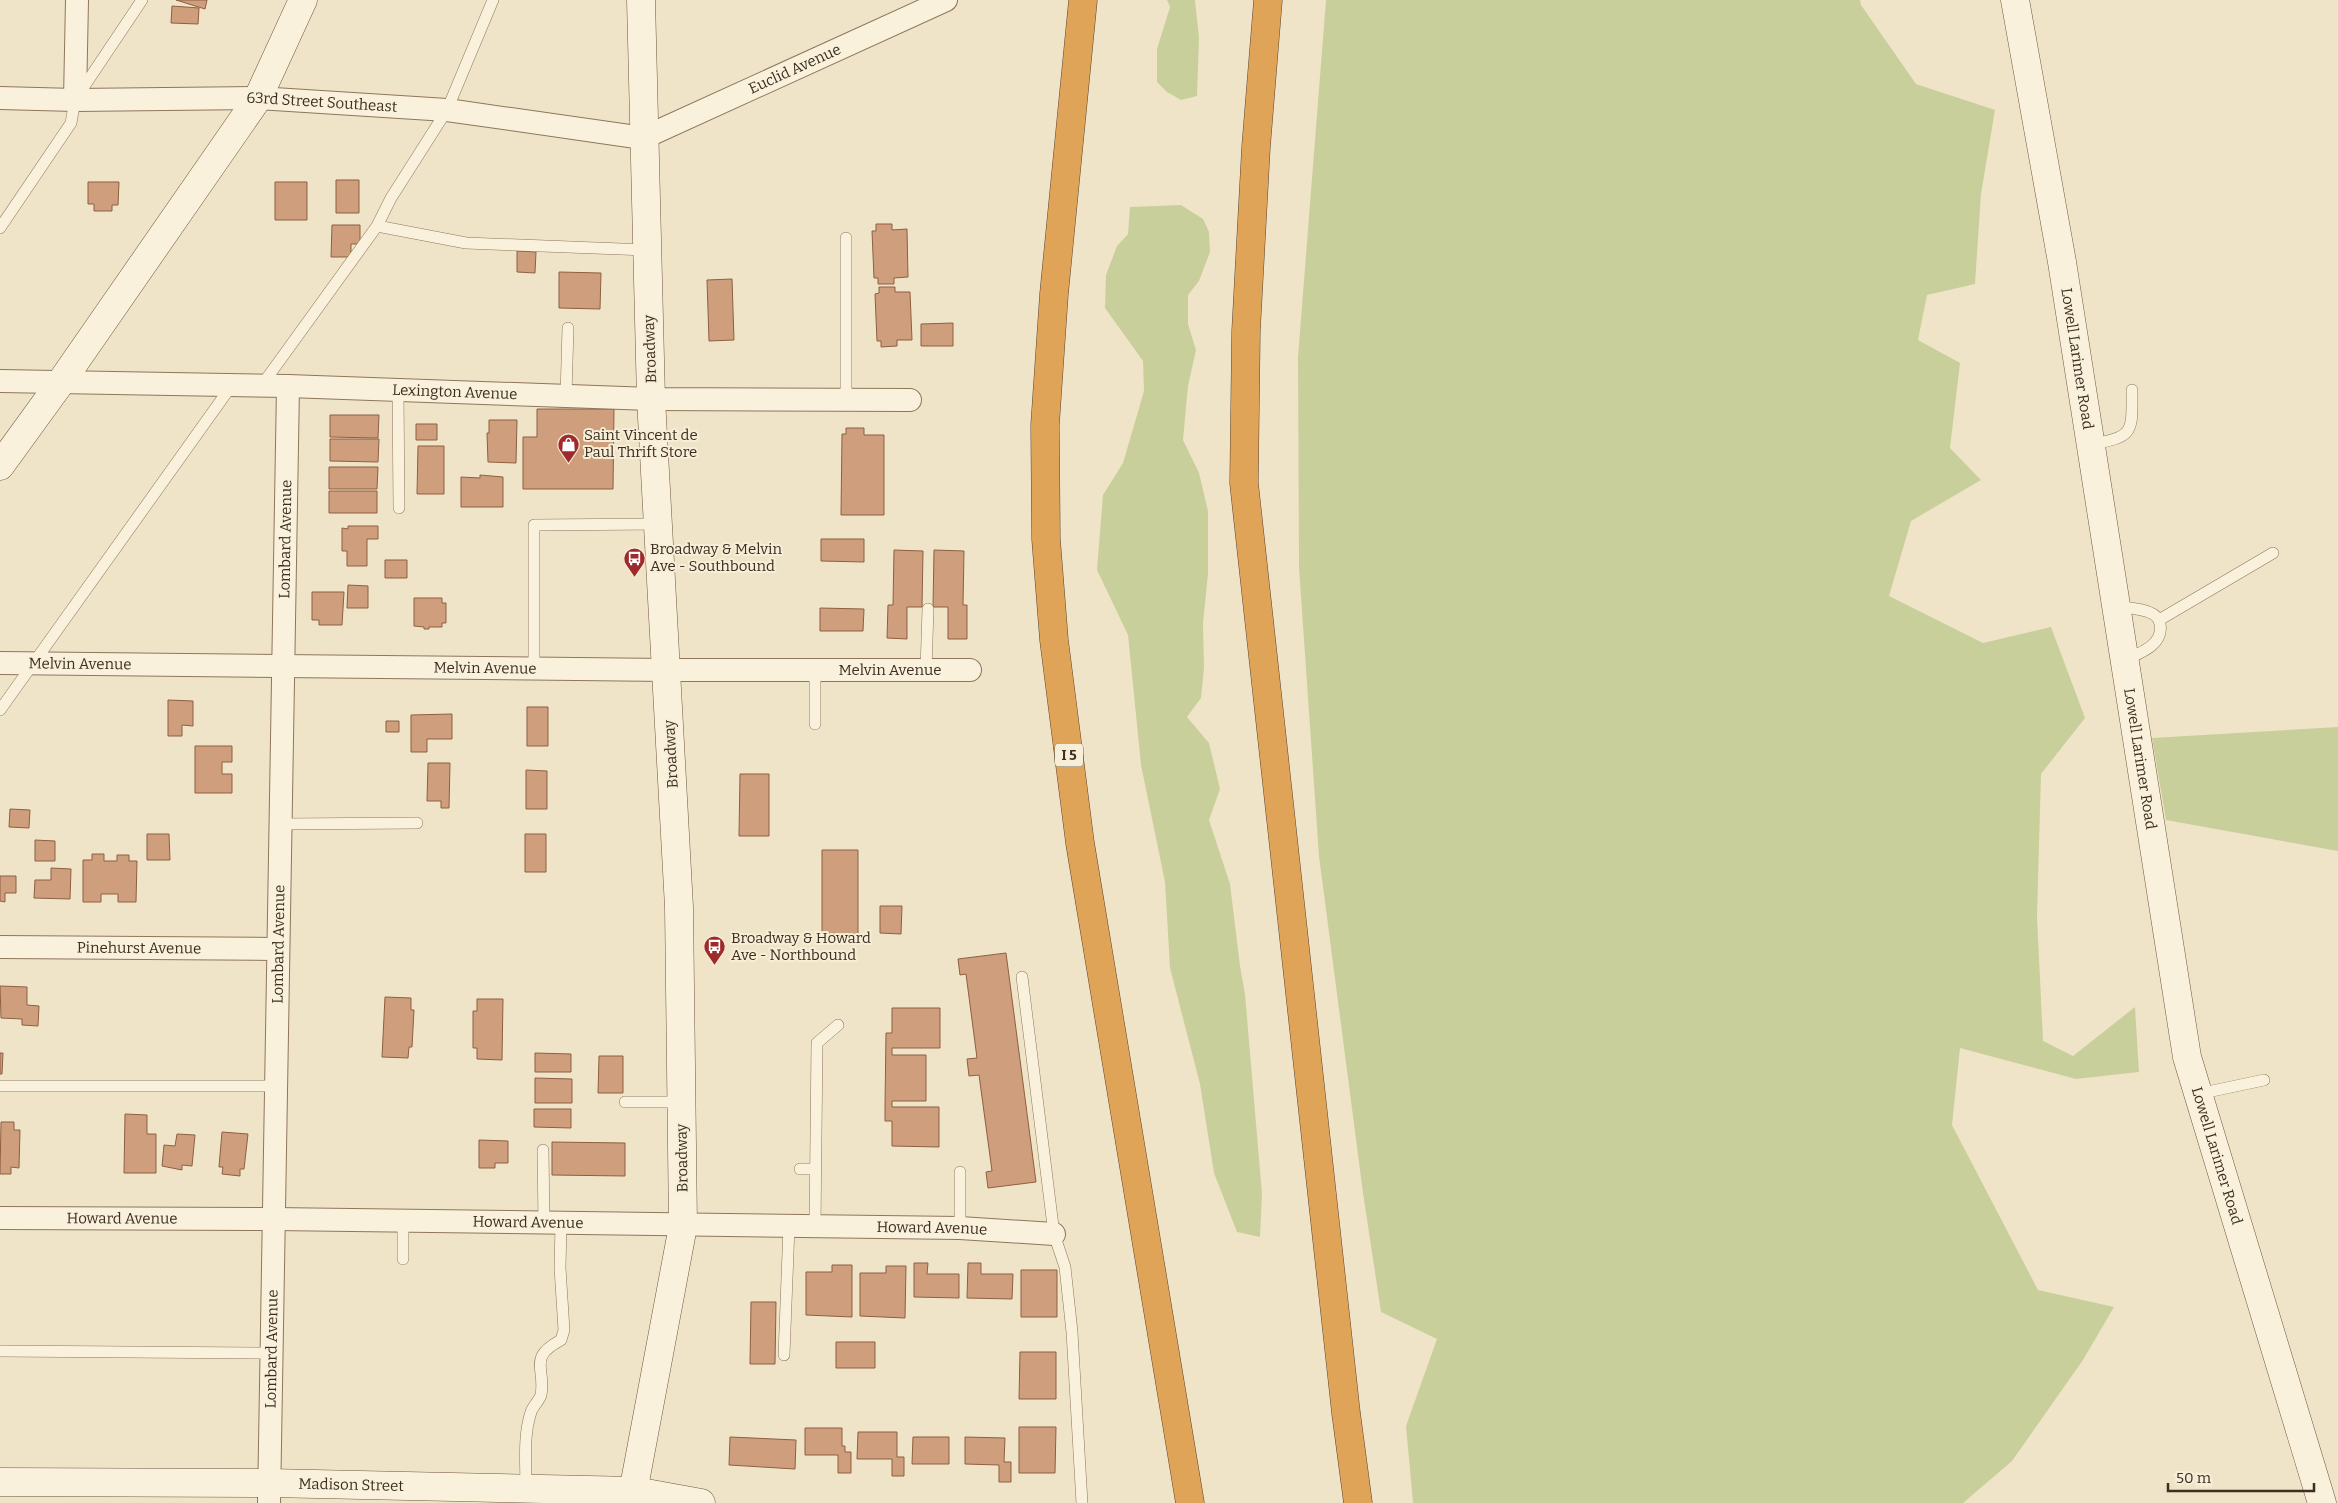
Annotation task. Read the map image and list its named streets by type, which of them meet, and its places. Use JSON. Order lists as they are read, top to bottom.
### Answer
{
  "streets": {
    "highway": ["I 5"],
    "street": [
      "Euclid Avenue",
      "63rd Street Southeast",
      "Broadway",
      "Lowell Larimer Road",
      "Lexington Avenue",
      "Lombard Avenue",
      "Melvin Avenue",
      "Pinehurst Avenue",
      "Howard Avenue",
      "Madison Street"
    ]
  },
  "crossings": [
    ["Euclid Avenue", "63rd Street Southeast"],
    ["Euclid Avenue", "Broadway"],
    ["63rd Street Southeast", "Broadway"],
    ["Broadway", "Lexington Avenue"],
    ["Broadway", "Melvin Avenue"],
    ["Broadway", "Howard Avenue"],
    ["Broadway", "Madison Street"],
    ["Lexington Avenue", "Lombard Avenue"],
    ["Lombard Avenue", "Melvin Avenue"],
    ["Lombard Avenue", "Pinehurst Avenue"],
    ["Lombard Avenue", "Howard Avenue"],
    ["Lombard Avenue", "Madison Street"]
  ],
  "places": {
    "shop": ["Saint Vincent de Paul Thrift Store"],
    "bus stop": ["Broadway & Melvin Ave - Southbound", "Broadway & Howard Ave - Northbound"]
  },
  "scale_bar": "50 m"
}
